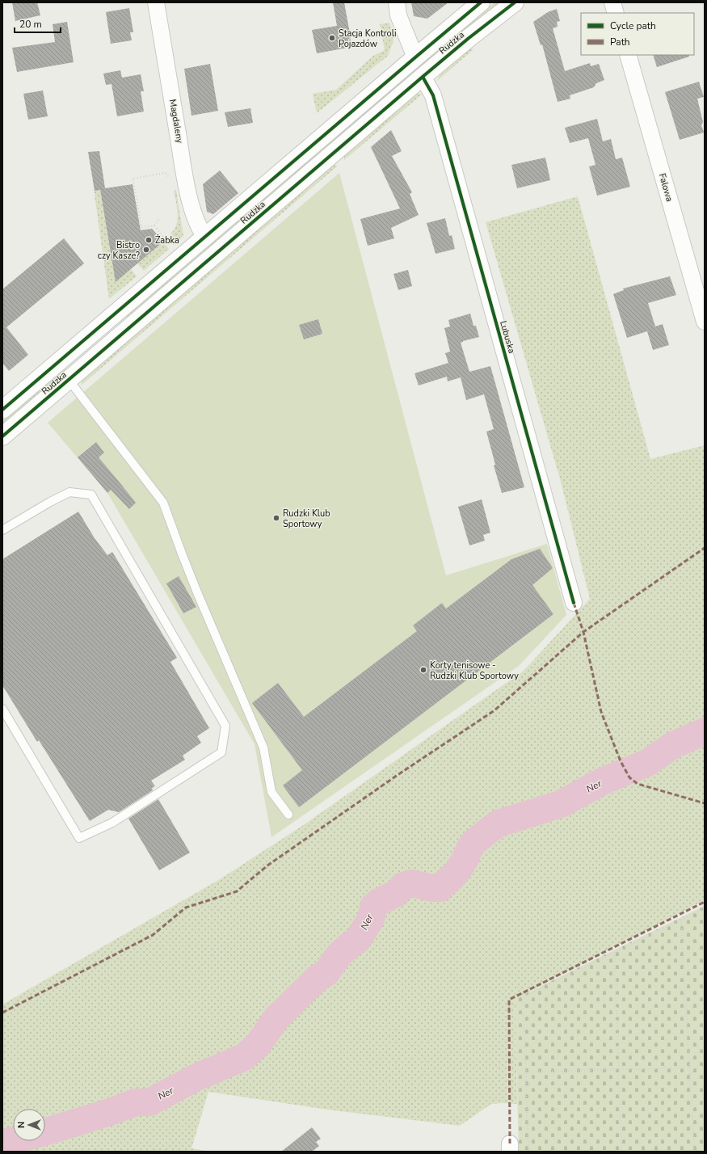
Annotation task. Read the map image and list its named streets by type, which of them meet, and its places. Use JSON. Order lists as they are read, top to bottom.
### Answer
{
  "streets": {
    "street": [
      "Rudzka",
      "Magdaleny",
      "Falowa",
      "Lubuska"
    ]
  },
  "crossings": [
    ["Rudzka", "Magdaleny"],
    ["Rudzka", "Lubuska"]
  ],
  "water": ["Ner"],
  "places": [
    "Stacja Kontroli Pojazdów",
    "Żabka",
    "Bistro czy Kasze?",
    "Rudzki Klub Sportowy",
    "Korty tenisowe - Rudzki Klub Sportowy"
  ],
  "legend": ["Cycle path", "Path"],
  "scale_bar": "20 m",
  "north": "left"
}
